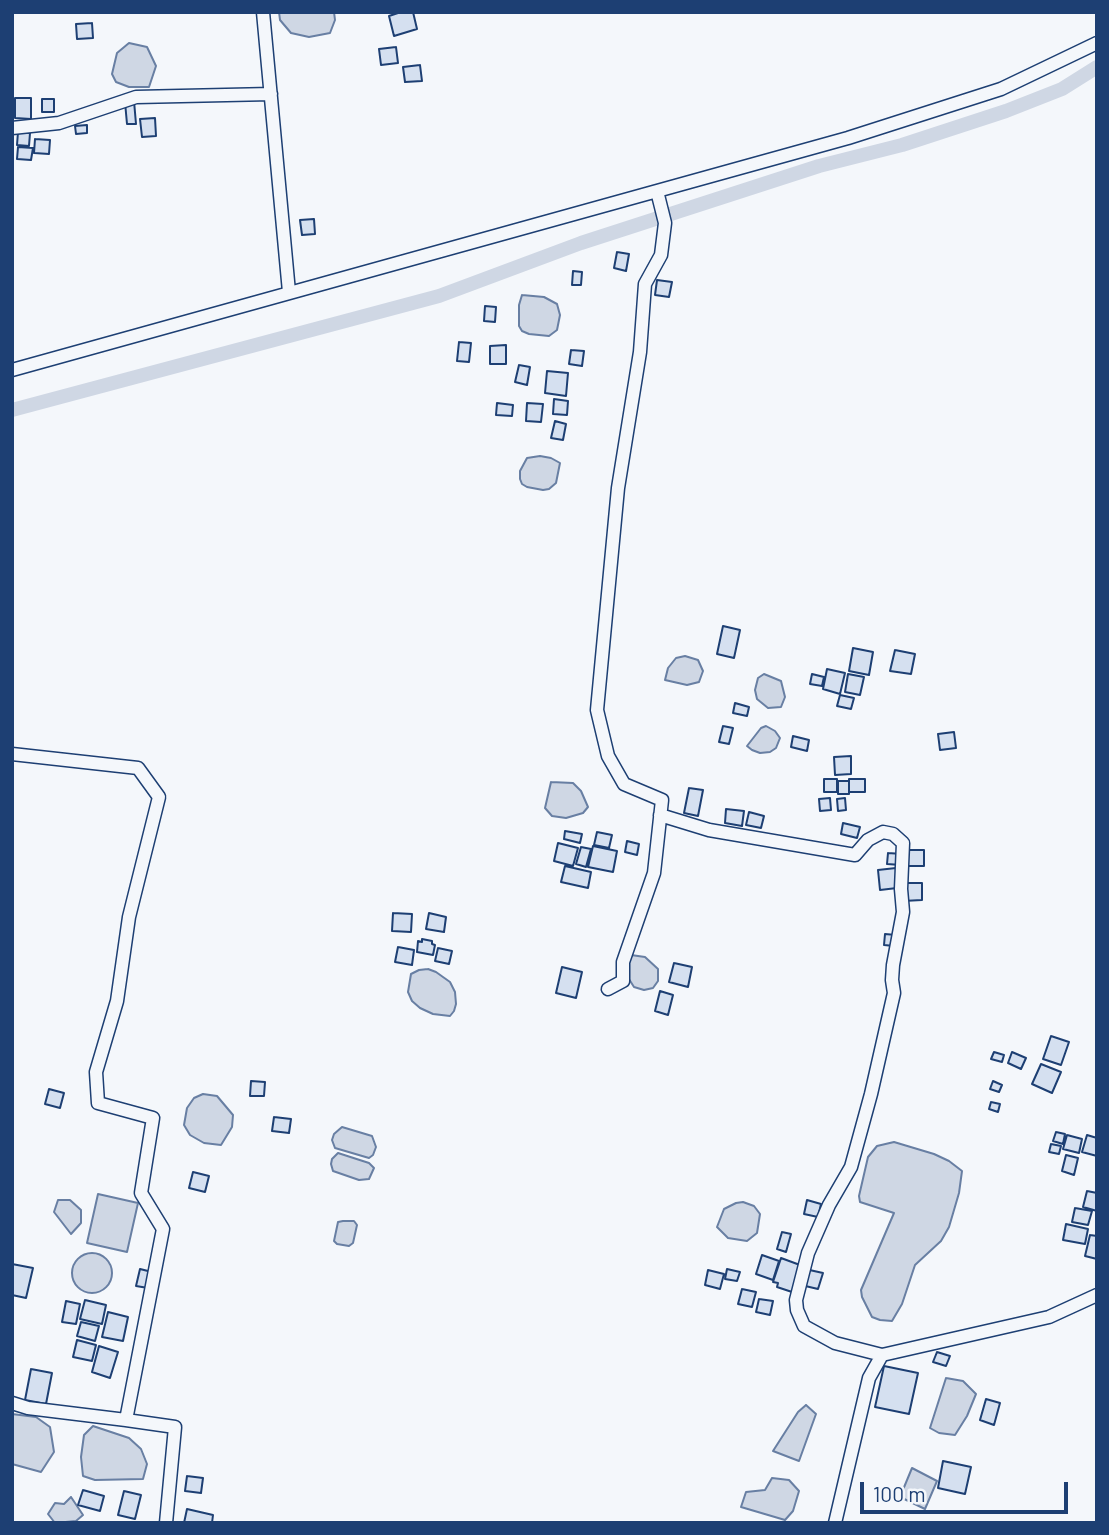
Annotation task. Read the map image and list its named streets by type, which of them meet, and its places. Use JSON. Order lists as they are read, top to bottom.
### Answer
{
  "scale_bar": "100 m"
}
